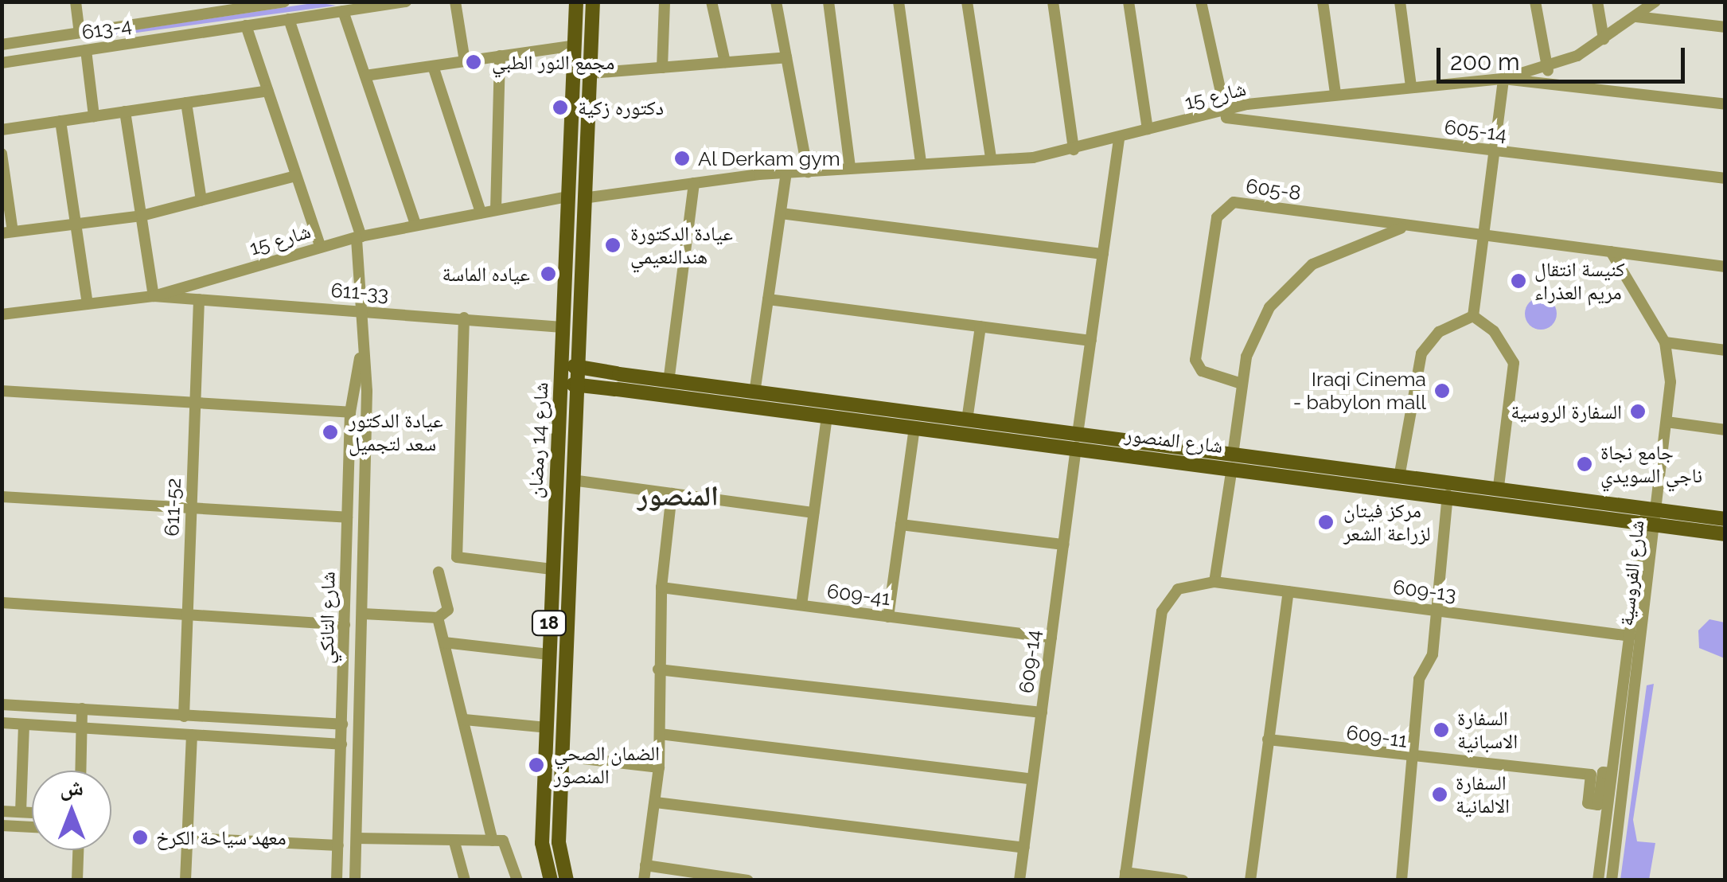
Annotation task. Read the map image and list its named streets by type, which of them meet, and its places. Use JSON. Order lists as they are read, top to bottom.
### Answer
{
  "streets": {
    "main road": ["شارع 14 رمضان", "شارع المنصور", "18"],
    "street": [
      "613-4",
      "شارع 15",
      "605-14",
      "605-8",
      "611-33",
      "611-52",
      "شارع الفروسية",
      "609-13",
      "609-41",
      "شارع التانكي",
      "609-14",
      "609-11"
    ]
  },
  "crossings": [
    ["613-4", "شارع التانكي"],
    ["شارع 15", "605-14"],
    ["شارع 15", "611-33"],
    ["شارع 15", "شارع 14 رمضان"],
    ["شارع 15", "شارع التانكي"],
    ["شارع 15", "609-14"],
    ["611-33", "شارع 14 رمضان"],
    ["611-33", "611-52"],
    ["611-33", "شارع التانكي"],
    ["شارع 14 رمضان", "شارع المنصور"],
    ["شارع المنصور", "شارع الفروسية"],
    ["شارع المنصور", "609-14"],
    ["شارع الفروسية", "609-13"],
    ["شارع الفروسية", "609-11"],
    ["609-41", "609-14"]
  ],
  "districts": ["المنصور"],
  "places": [
    "مجمع النور الطبي",
    "دكتوره زكية",
    "Al Derkam gym",
    "عيادة الدكتورة هندالنعيمي",
    "عياده الماسة",
    "كنيسة انتقال مريم العذراء",
    "Iraqi Cinema - babylon mall",
    "السفارة الروسية",
    "عيادة الدكتور سعد لتجميل",
    "جامع نجاة ناجي السويدي",
    "مركز فيتان لزراعة الشعر",
    "السفارة الاسبانية",
    "الضمان الصحي المنصور",
    "السفارة الالمانية",
    "معهد سياحة الكرخ"
  ],
  "scale_bar": "200 m",
  "north": "top"
}
